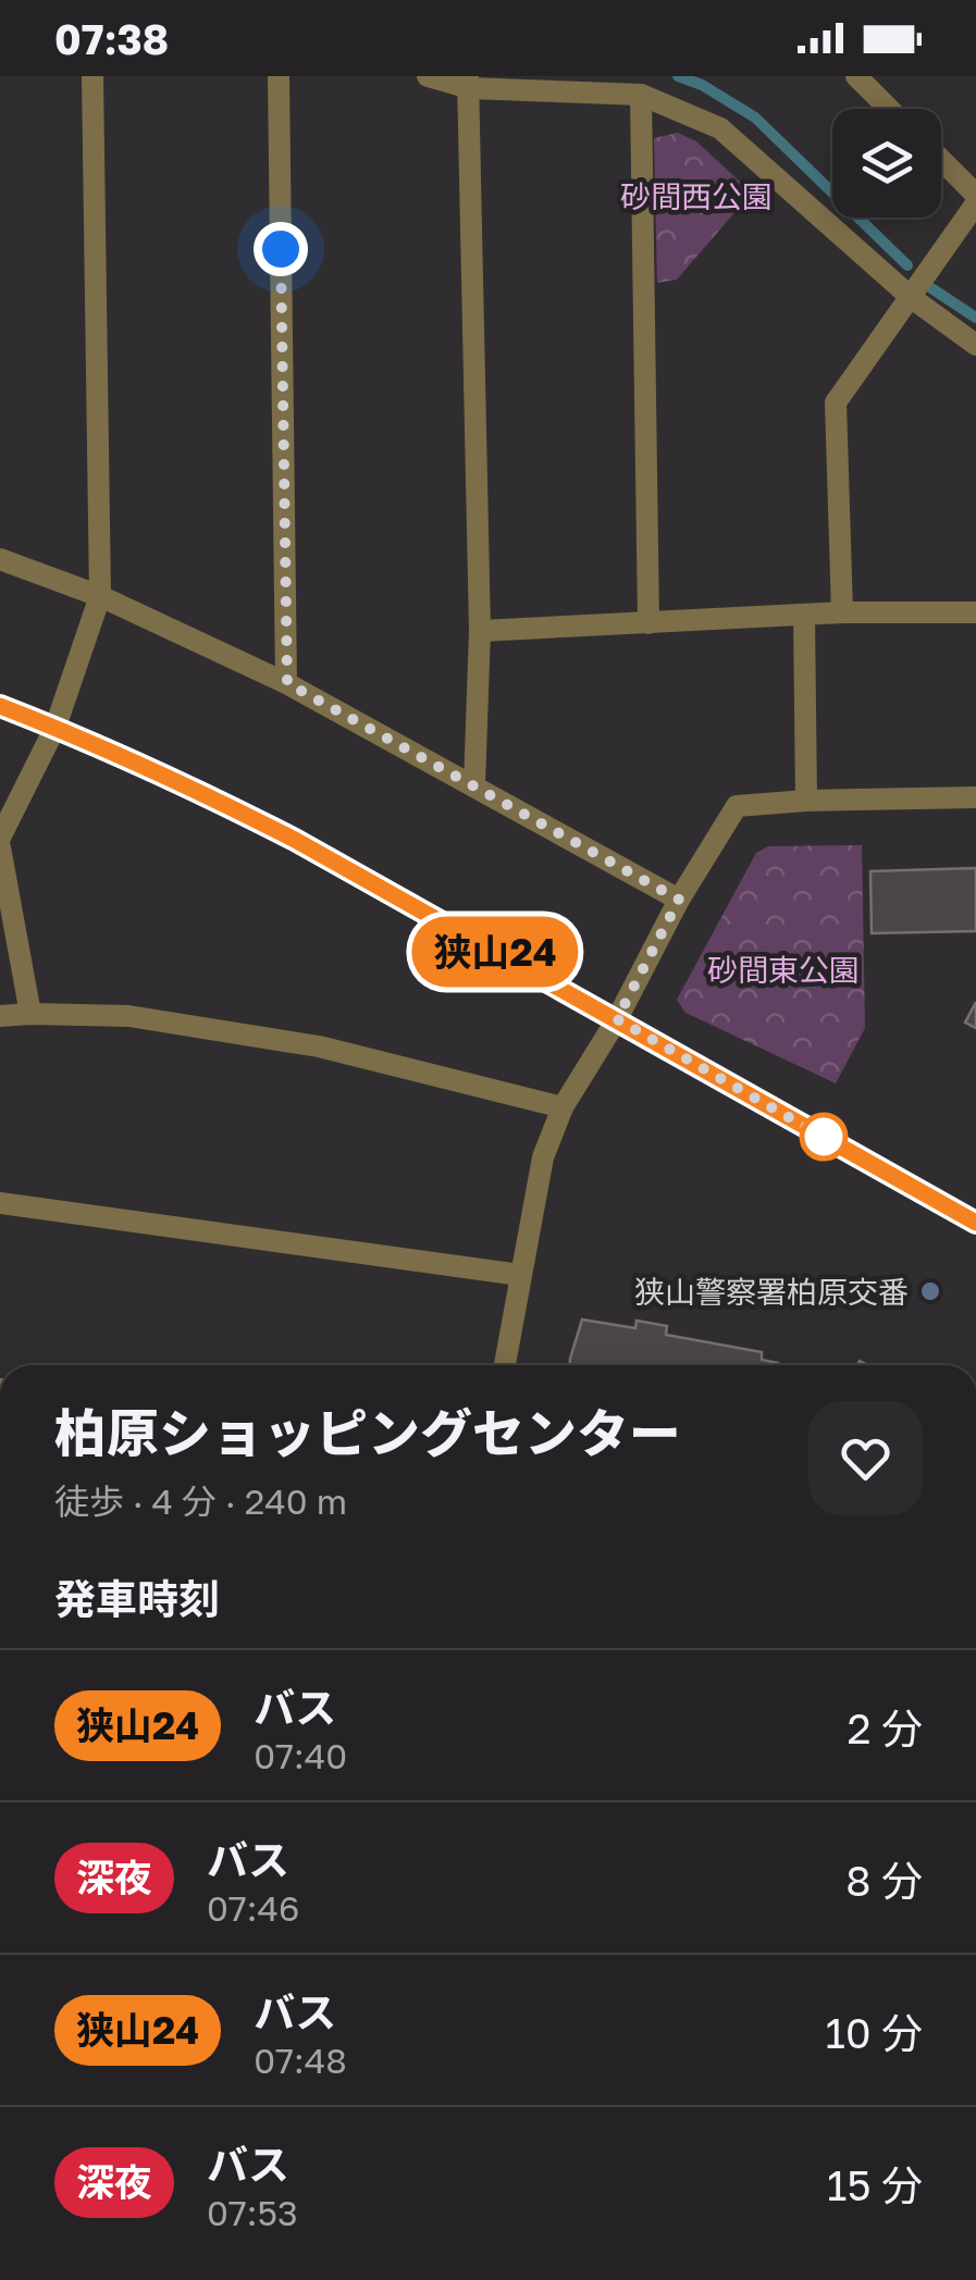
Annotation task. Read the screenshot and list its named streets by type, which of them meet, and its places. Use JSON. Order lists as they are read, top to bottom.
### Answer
{
  "parks": ["砂間西公園", "砂間東公園"],
  "places": ["狭山警察署柏原交番"],
  "lines": ["bus line 狭山24"],
  "page": {
    "status": "07:38",
    "on_map": "狭山24",
    "heading": [
      ["柏原ショッピングセンター", "徒歩 · 4 分 · 240 m"],
      "発車時刻"
    ],
    "list": [
      {
        "mark": "狭山24",
        "name": "バス",
        "note": "07:40",
        "value": "2 分"
      },
      {
        "mark": "深夜",
        "name": "バス",
        "note": "07:46",
        "value": "8 分"
      },
      {
        "mark": "狭山24",
        "name": "バス",
        "note": "07:48",
        "value": "10 分"
      },
      {
        "mark": "深夜",
        "name": "バス",
        "note": "07:53",
        "value": "15 分"
      }
    ]
  }
}
